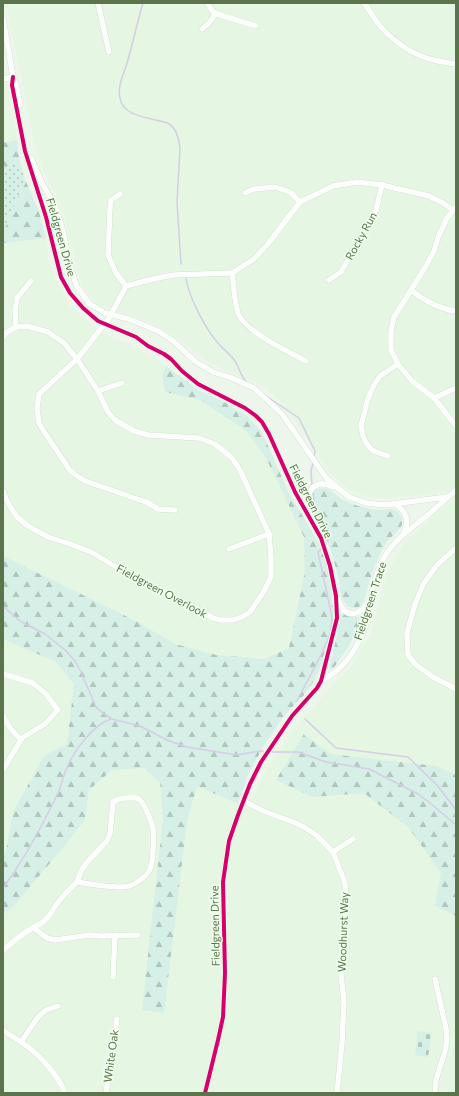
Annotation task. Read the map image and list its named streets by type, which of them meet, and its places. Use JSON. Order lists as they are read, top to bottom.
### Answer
{
  "streets": {
    "street": [
      "Rocky Run",
      "Fieldgreen Drive",
      "Fieldgreen Overlook",
      "Fieldgreen Trace",
      "Woodhurst Way",
      "White Oak"
    ]
  },
  "crossings": [
    ["Fieldgreen Drive", "Fieldgreen Trace"],
    ["Fieldgreen Drive", "Woodhurst Way"]
  ]
}
